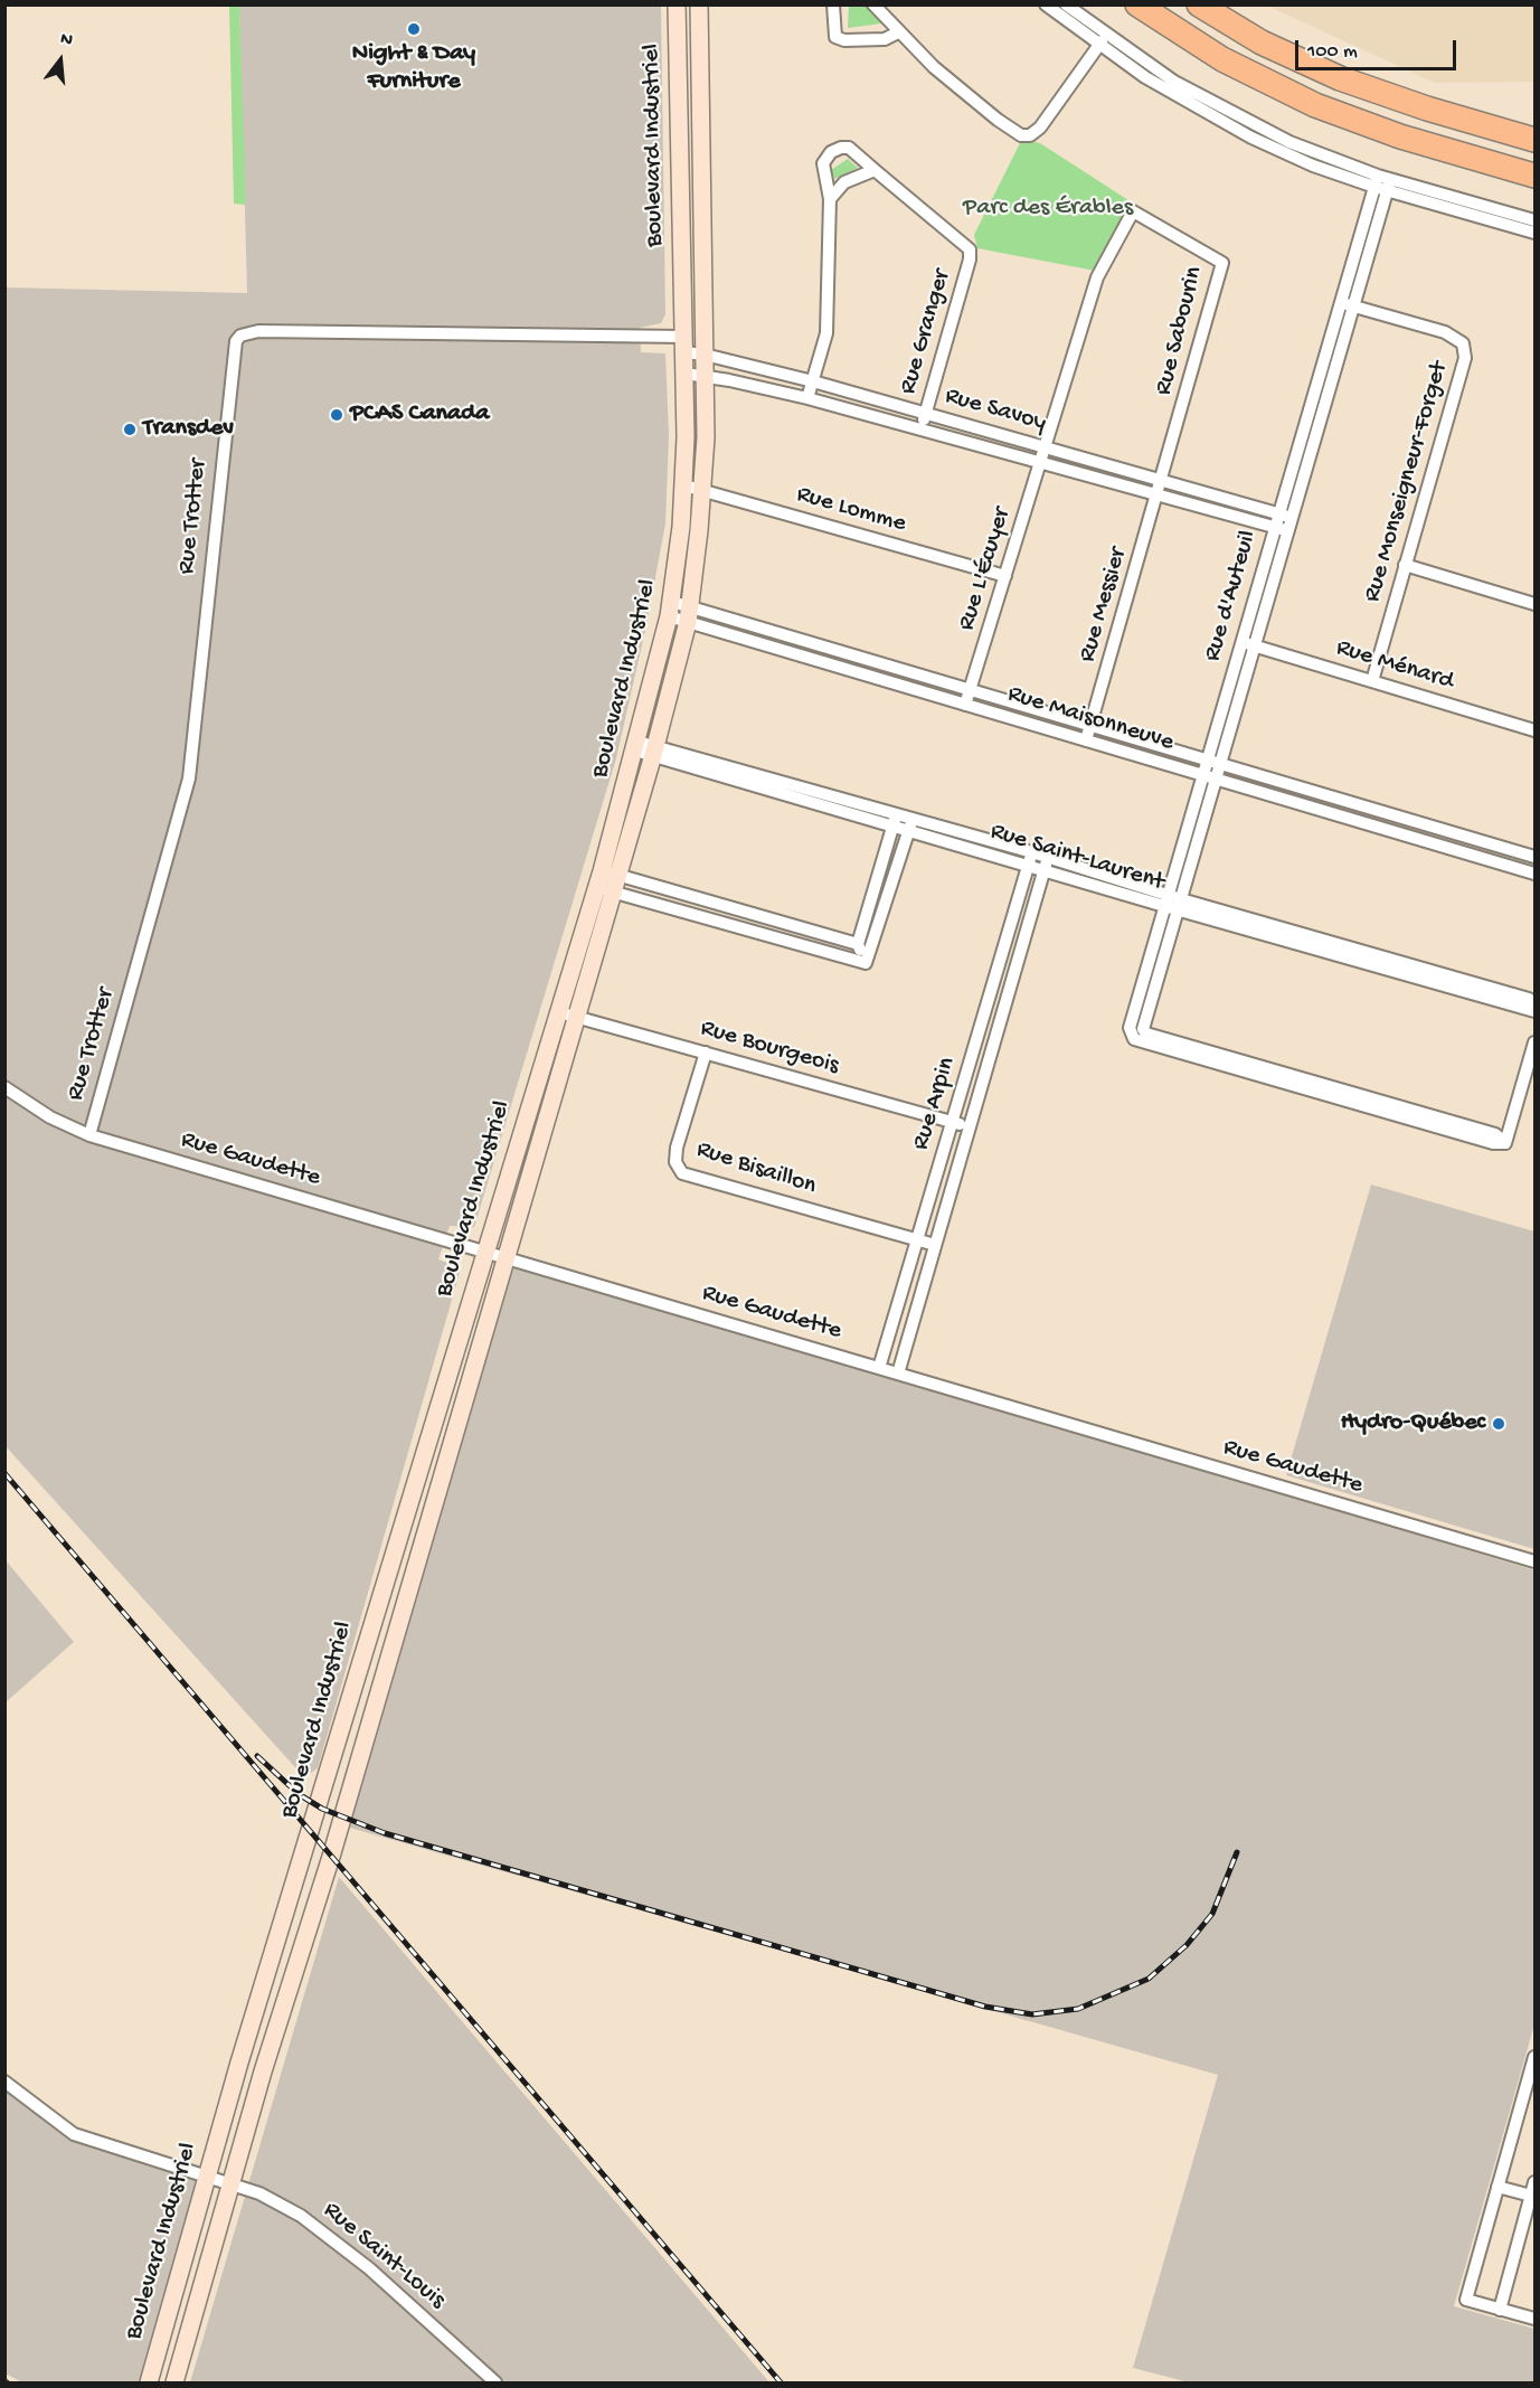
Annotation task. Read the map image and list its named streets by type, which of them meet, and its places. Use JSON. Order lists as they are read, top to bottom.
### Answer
{
  "streets": {
    "street": [
      "Boulevard Industriel",
      "Rue Sabourin",
      "Rue Granger",
      "Rue Savoy",
      "Rue Monseigneur-Forget",
      "Rue Lomme",
      "Rue Trotter",
      "Rue L'Écuyer",
      "Rue d'Auteuil",
      "Rue Messier",
      "Rue Ménard",
      "Rue Maisonneuve",
      "Rue Saint-Laurent",
      "Rue Bourgeois",
      "Rue Arpin",
      "Rue Gaudette",
      "Rue Bisaillon",
      "Rue Saint-Louis"
    ]
  },
  "crossings": [
    ["Boulevard Industriel", "Rue Savoy"],
    ["Boulevard Industriel", "Rue Lomme"],
    ["Boulevard Industriel", "Rue Trotter"],
    ["Boulevard Industriel", "Rue Maisonneuve"],
    ["Boulevard Industriel", "Rue Saint-Laurent"],
    ["Boulevard Industriel", "Rue Bourgeois"],
    ["Boulevard Industriel", "Rue Gaudette"],
    ["Boulevard Industriel", "Rue Saint-Louis"],
    ["Rue Sabourin", "Rue Savoy"],
    ["Rue Sabourin", "Rue L'Écuyer"],
    ["Rue Sabourin", "Rue Messier"],
    ["Rue Granger", "Rue Savoy"],
    ["Rue Savoy", "Rue Trotter"],
    ["Rue Savoy", "Rue L'Écuyer"],
    ["Rue Savoy", "Rue d'Auteuil"],
    ["Rue Savoy", "Rue Messier"],
    ["Rue Monseigneur-Forget", "Rue d'Auteuil"],
    ["Rue Monseigneur-Forget", "Rue Ménard"],
    ["Rue Lomme", "Rue L'Écuyer"],
    ["Rue Trotter", "Rue Gaudette"],
    ["Rue L'Écuyer", "Rue Maisonneuve"],
    ["Rue d'Auteuil", "Rue Ménard"],
    ["Rue d'Auteuil", "Rue Maisonneuve"],
    ["Rue d'Auteuil", "Rue Saint-Laurent"],
    ["Rue Messier", "Rue Maisonneuve"],
    ["Rue Saint-Laurent", "Rue Arpin"],
    ["Rue Bourgeois", "Rue Arpin"],
    ["Rue Bourgeois", "Rue Bisaillon"],
    ["Rue Arpin", "Rue Gaudette"],
    ["Rue Arpin", "Rue Bisaillon"]
  ],
  "parks": ["Parc des Érables"],
  "places": [
    "Night & Day Furniture",
    "PCAS Canada",
    "Transdev",
    "Hydro-Québec"
  ],
  "scale_bar": "100 m",
  "north": "top"
}
